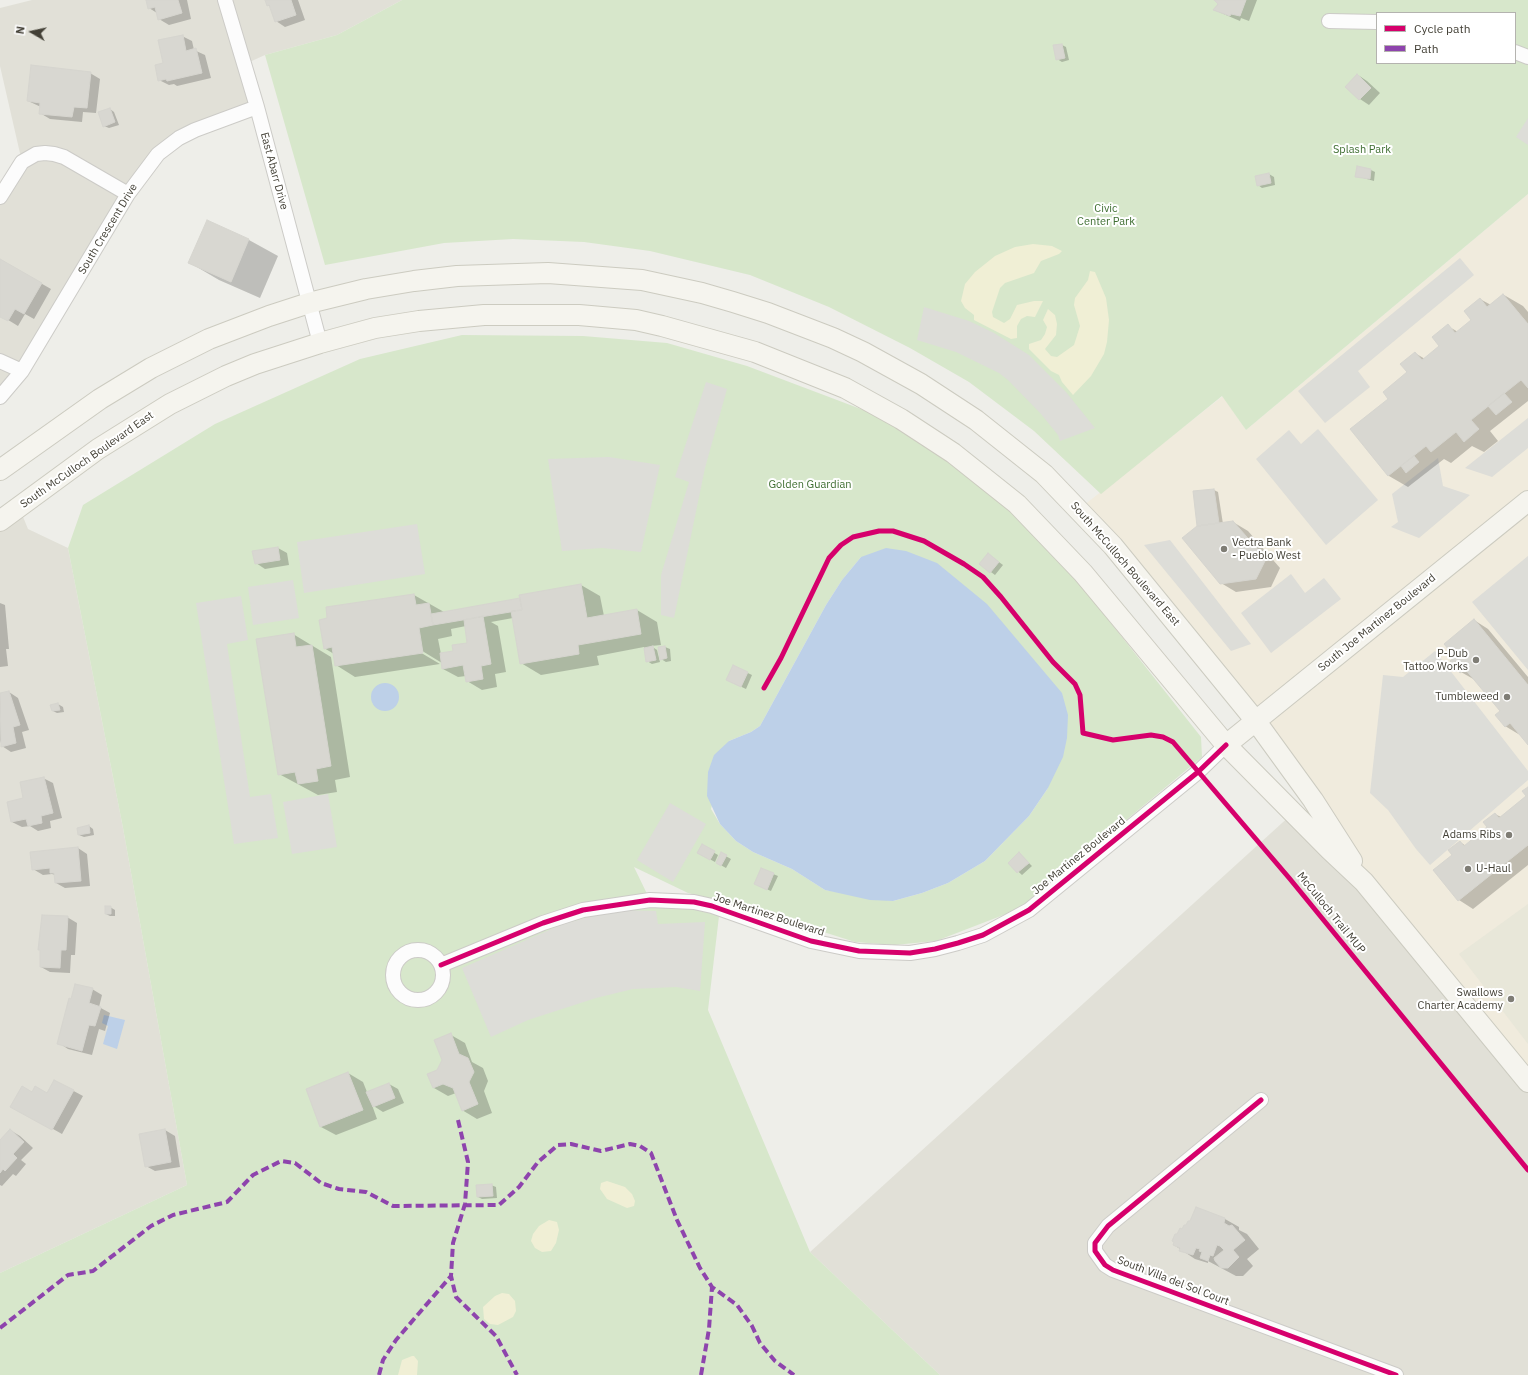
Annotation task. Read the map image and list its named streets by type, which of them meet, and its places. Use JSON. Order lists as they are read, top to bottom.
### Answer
{
  "streets": {
    "main road": ["South McCulloch Boulevard East", "South Joe Martinez Boulevard"],
    "street": [
      "East Abarr Drive",
      "South Crescent Drive",
      "Joe Martinez Boulevard",
      "South Villa del Sol Court"
    ],
    "cycle path": ["McCulloch Trail MUP"]
  },
  "crossings": [
    ["East Abarr Drive", "South Crescent Drive"],
    ["East Abarr Drive", "South McCulloch Boulevard East"],
    ["South McCulloch Boulevard East", "South Joe Martinez Boulevard"],
    ["South McCulloch Boulevard East", "Joe Martinez Boulevard"],
    ["South Joe Martinez Boulevard", "Joe Martinez Boulevard"]
  ],
  "parks": ["Splash Park", "Civic Center Park", "Golden Guardian"],
  "places": [
    "Vectra Bank - Pueblo West",
    "P-Dub Tattoo Works",
    "Tumbleweed",
    "Adams Ribs",
    "U-Haul",
    "Swallows Charter Academy"
  ],
  "legend": ["Cycle path", "Path"],
  "north": "left"
}
